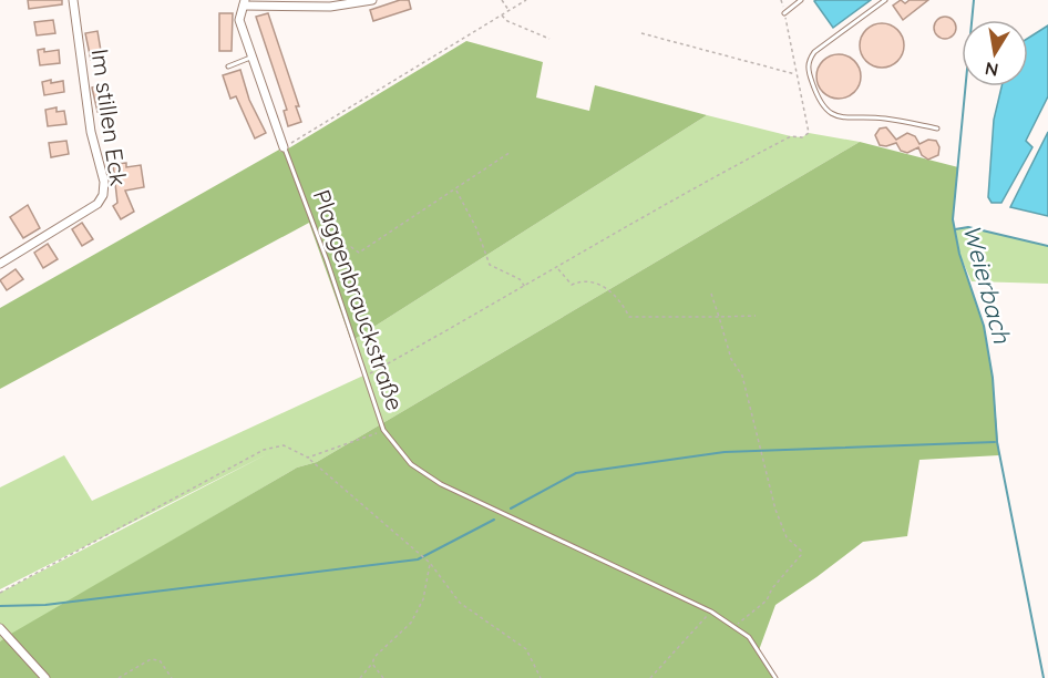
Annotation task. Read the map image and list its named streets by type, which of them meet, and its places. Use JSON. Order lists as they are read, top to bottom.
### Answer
{
  "streets": {
    "street": ["Im stillen Eck", "Plaggenbrauckstraße"]
  },
  "water": ["Weierbach"],
  "north": "bottom"
}
